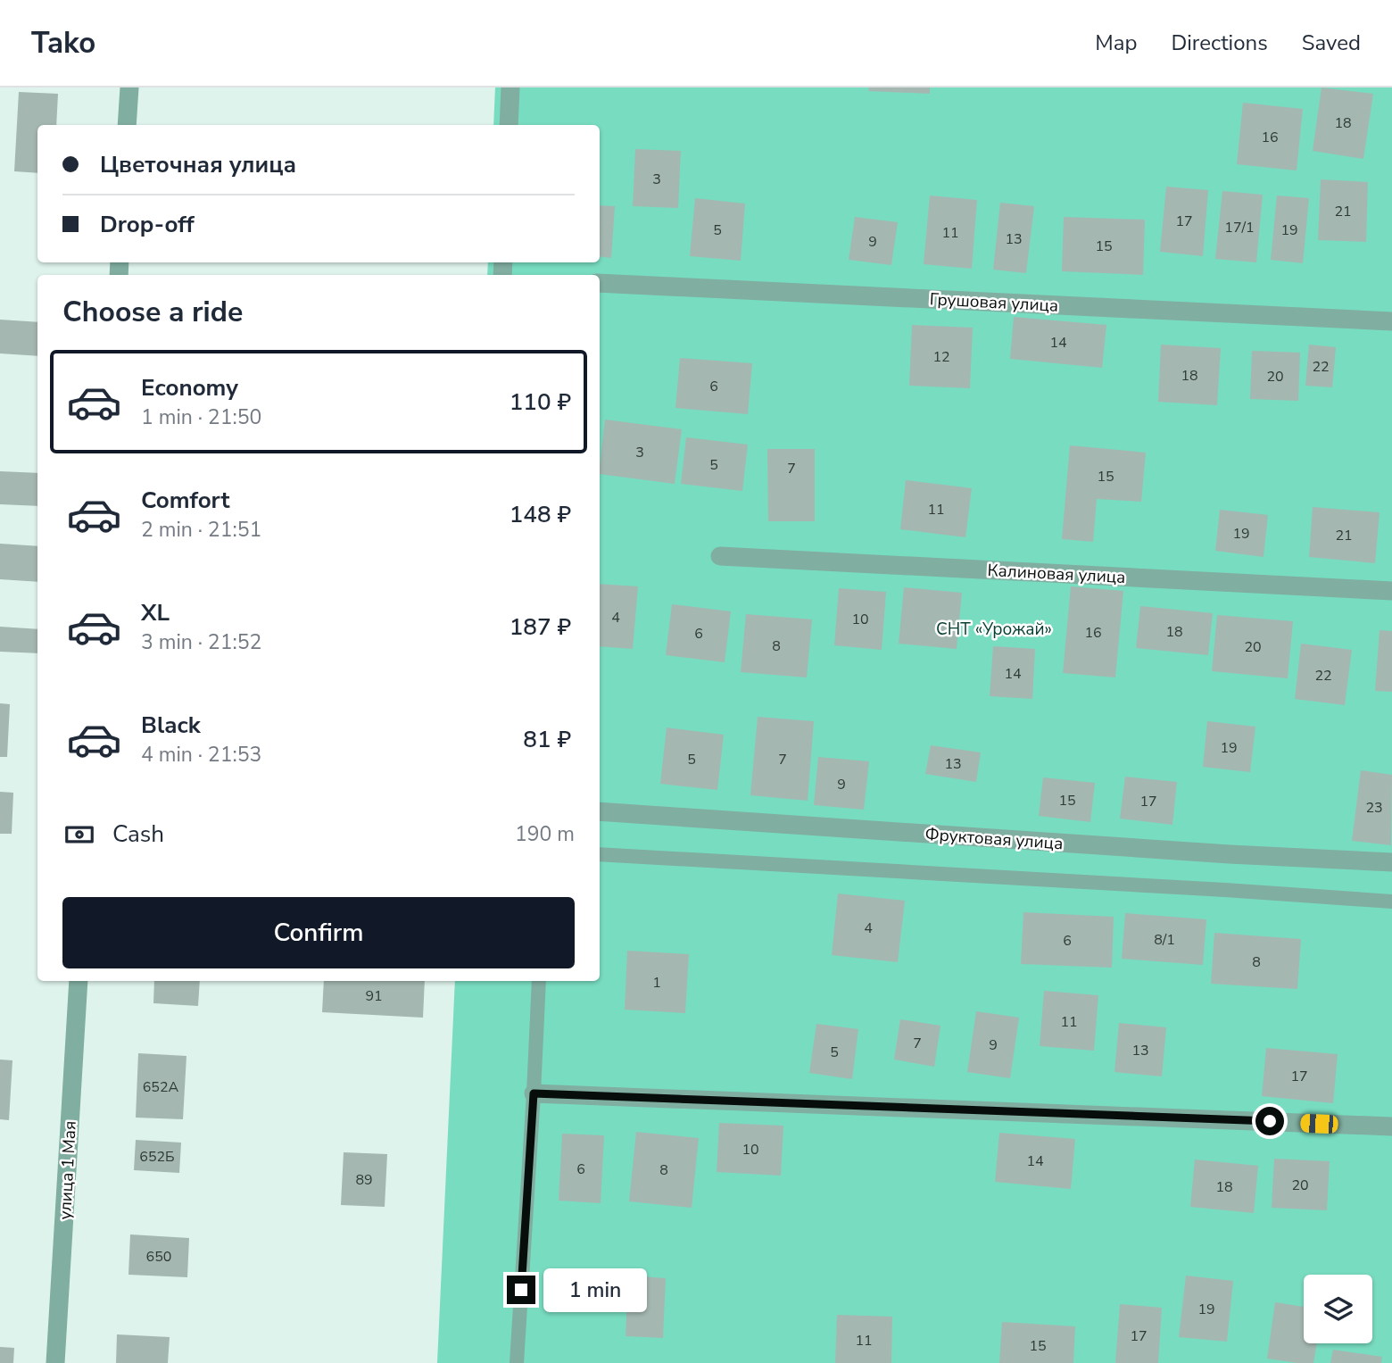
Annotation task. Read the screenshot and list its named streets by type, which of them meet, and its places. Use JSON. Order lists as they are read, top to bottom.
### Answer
{
  "streets": {
    "street": [
      "Грушовая улица",
      "Калиновая улица",
      "Фруктовая улица",
      "улица 1 Мая"
    ]
  },
  "parks": ["СНТ «Урожай»"],
  "house_numbers": [
    "18",
    "16",
    "3",
    "21",
    "17",
    "17/1",
    "5",
    "19",
    "11",
    "13",
    "9",
    "15",
    "14",
    "12",
    "22",
    "18",
    "20",
    "6",
    "3",
    "5",
    "7",
    "15",
    "11",
    "19",
    "21",
    "4",
    "10",
    "18",
    "16",
    "6",
    "8",
    "20",
    "14",
    "22",
    "19",
    "5",
    "7",
    "13",
    "9",
    "15",
    "17",
    "23",
    "4",
    "8/1",
    "6",
    "8",
    "1",
    "91",
    "11",
    "7",
    "9",
    "13",
    "5",
    "17",
    "652А",
    "10",
    "652Б",
    "14",
    "6",
    "8",
    "89",
    "20",
    "18",
    "650",
    "19",
    "17",
    "11",
    "15"
  ],
  "page": {
    "header": "Tako",
    "nav": ["Map", "Directions", "Saved"],
    "banner": ["Цветочная улица", "Drop-off"],
    "heading": "Choose a ride",
    "list": [
      {
        "name": "Economy",
        "note": "1 min · 21:50",
        "value": "110 ₽"
      },
      {
        "name": "Comfort",
        "note": "2 min · 21:51",
        "value": "148 ₽"
      },
      {
        "name": "XL",
        "note": "3 min · 21:52",
        "value": "187 ₽"
      },
      {
        "name": "Black",
        "note": "4 min · 21:53",
        "value": "81 ₽"
      }
    ],
    "pay": ["Cash", "190 m"],
    "buttons": "Confirm",
    "bubble": "1 min"
  }
}
